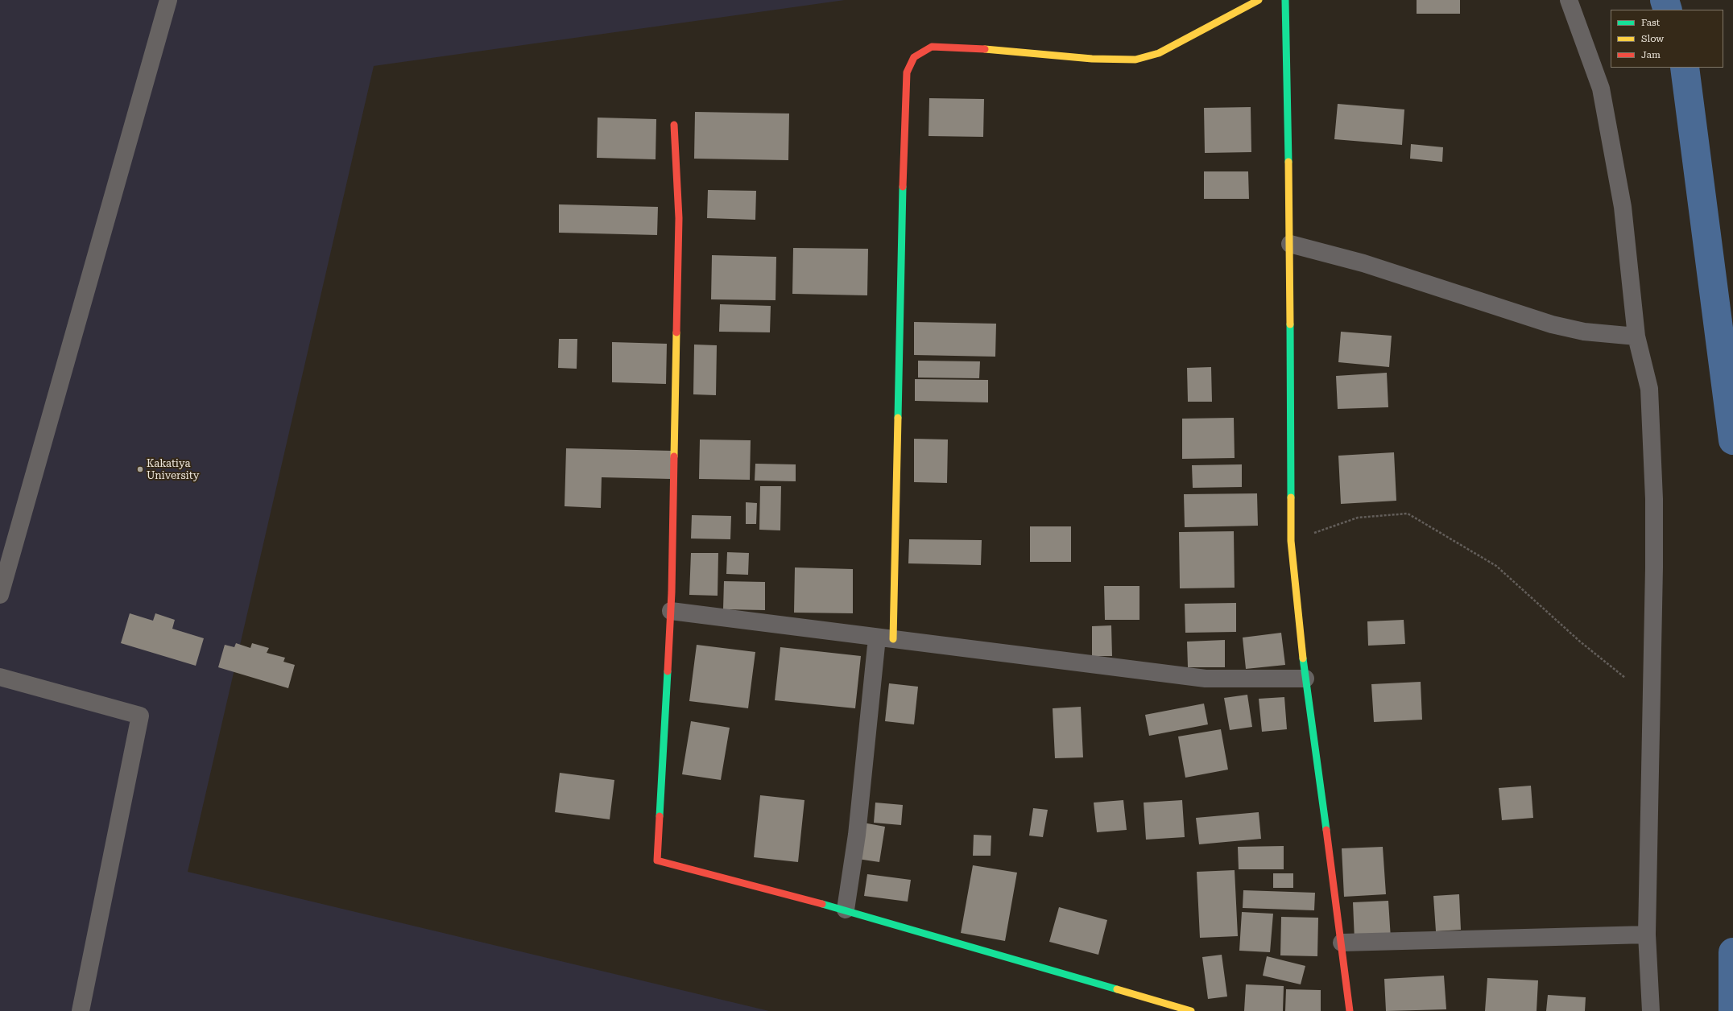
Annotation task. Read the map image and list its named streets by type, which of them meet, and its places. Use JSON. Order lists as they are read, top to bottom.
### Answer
{
  "places": ["Kakatiya University"],
  "legend": ["Fast", "Slow", "Jam"]
}
